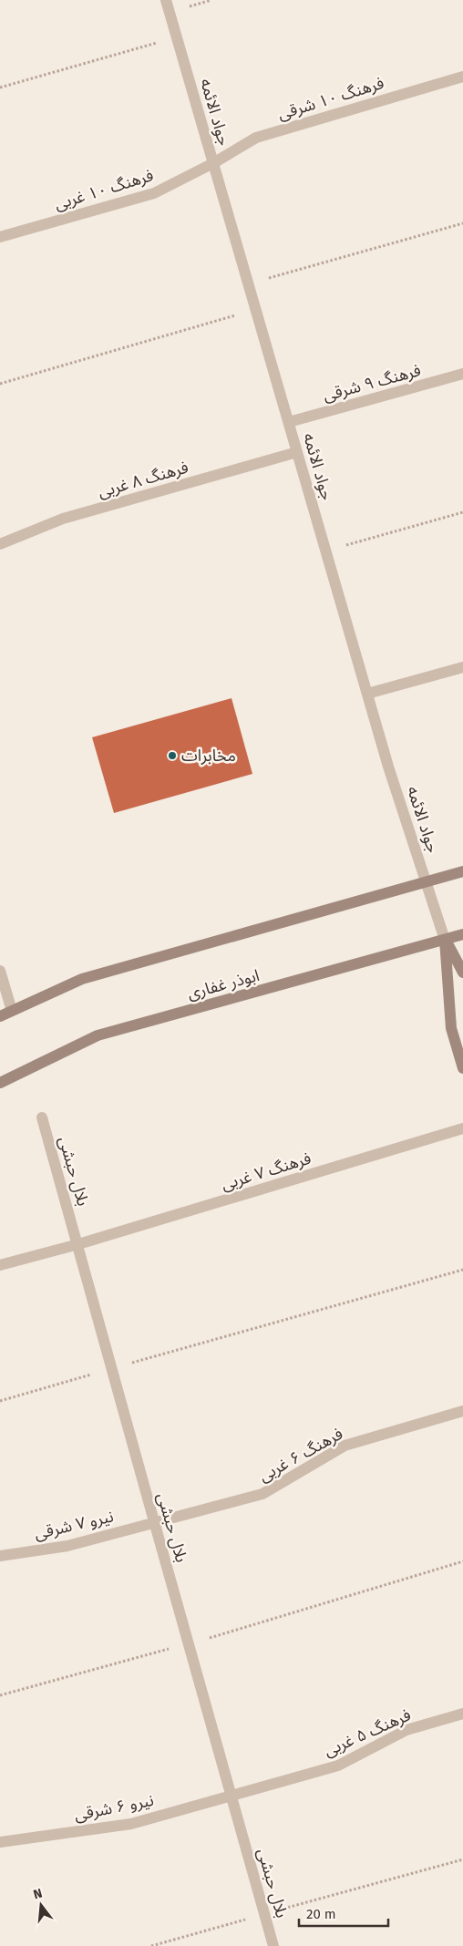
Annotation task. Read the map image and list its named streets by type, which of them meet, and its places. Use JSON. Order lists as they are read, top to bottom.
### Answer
{
  "streets": {
    "street": [
      "فرهنگ ۱۰ شرقی",
      "جواد الائمه",
      "فرهنگ ۱۰ غربی",
      "فرهنگ ۹ شرقی",
      "فرهنگ ۸ غربی",
      "ابوذر غفاری",
      "بلال حبشی",
      "فرهنگ ۷ غربی",
      "فرهنگ ۶ غربی",
      "نیرو ۷ شرقی",
      "فرهنگ ۵ غربی",
      "نیرو ۶ شرقی"
    ]
  },
  "crossings": [
    ["فرهنگ ۱۰ شرقی", "جواد الائمه"],
    ["فرهنگ ۱۰ شرقی", "فرهنگ ۱۰ غربی"],
    ["جواد الائمه", "فرهنگ ۱۰ غربی"],
    ["جواد الائمه", "فرهنگ ۹ شرقی"],
    ["جواد الائمه", "فرهنگ ۸ غربی"],
    ["جواد الائمه", "ابوذر غفاری"],
    ["بلال حبشی", "فرهنگ ۷ غربی"],
    ["بلال حبشی", "فرهنگ ۶ غربی"],
    ["بلال حبشی", "نیرو ۷ شرقی"],
    ["بلال حبشی", "فرهنگ ۵ غربی"],
    ["بلال حبشی", "نیرو ۶ شرقی"],
    ["فرهنگ ۶ غربی", "نیرو ۷ شرقی"],
    ["فرهنگ ۵ غربی", "نیرو ۶ شرقی"]
  ],
  "places": ["مخابرات"],
  "scale_bar": "20 m",
  "north": "top"
}
